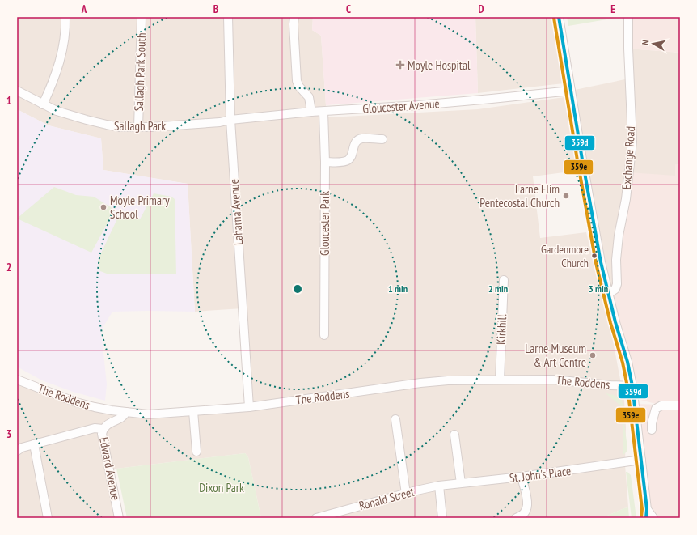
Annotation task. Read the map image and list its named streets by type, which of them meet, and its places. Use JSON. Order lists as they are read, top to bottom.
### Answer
{
  "streets": {
    "street": [
      "Sallagh Park South",
      "Gloucester Avenue",
      "Sallagh Park",
      "Exchange Road",
      "Laharna Avenue",
      "Gloucester Park",
      "Kirkhill",
      "The Roddens",
      "Edward Avenue",
      "St. John's Place",
      "Ronald Street"
    ]
  },
  "crossings": [
    ["Sallagh Park South", "Sallagh Park"],
    ["Gloucester Avenue", "Sallagh Park"],
    ["Gloucester Avenue", "Laharna Avenue"],
    ["Gloucester Avenue", "Gloucester Park"],
    ["Sallagh Park", "Laharna Avenue"],
    ["Laharna Avenue", "The Roddens"],
    ["Kirkhill", "The Roddens"],
    ["The Roddens", "Edward Avenue"],
    ["St. John's Place", "Ronald Street"]
  ],
  "parks": ["Dixon Park"],
  "places": {
    "health": ["Moyle Hospital"],
    "other": [
      "Larne Elim Pentecostal Church",
      "Moyle Primary School",
      "Gardenmore Church",
      "Larne Museum & Art Centre"
    ]
  },
  "lines": ["transit line 359d", "transit line 359e"],
  "north": "left",
  "grid": {
    "columns": [
      "A",
      "B",
      "C",
      "D",
      "E"
    ],
    "rows": ["1", "2", "3"]
  },
  "rings": ["1 min", "2 min", "3 min"]
}
